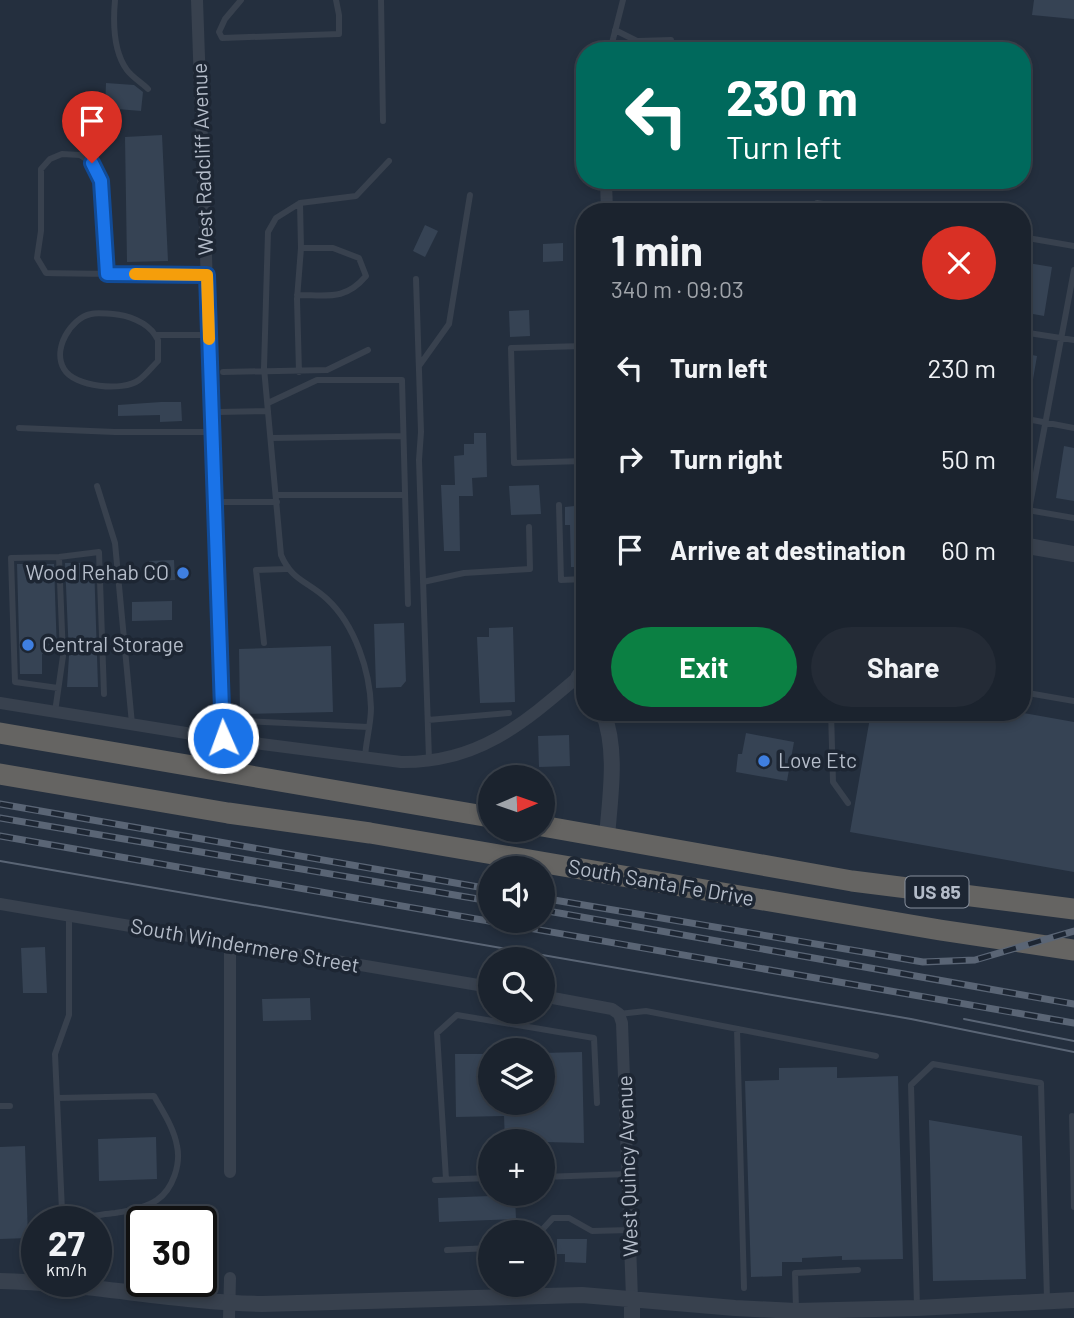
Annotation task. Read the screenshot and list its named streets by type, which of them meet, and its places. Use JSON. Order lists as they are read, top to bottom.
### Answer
{
  "streets": {
    "highway": ["South Santa Fe Drive", "US 85"],
    "street": ["West Radcliff Avenue", "South Windermere Street", "West Quincy Avenue"]
  },
  "places": ["Wood Rehab CO", "Central Storage", "Love Etc"],
  "north": "right",
  "page": {
    "turn": ["230 m", "Turn left"],
    "heading": ["1 min", "340 m · 09:03"],
    "list": [
      {
        "name": "Turn left",
        "value": "230 m"
      },
      {
        "name": "Turn right",
        "value": "50 m"
      },
      {
        "name": "Arrive at destination",
        "value": "60 m"
      }
    ],
    "buttons": ["Exit", "Share"],
    "map_buttons": ["+", "−"],
    "speed": "27 km/h",
    "limit": "30"
  }
}
